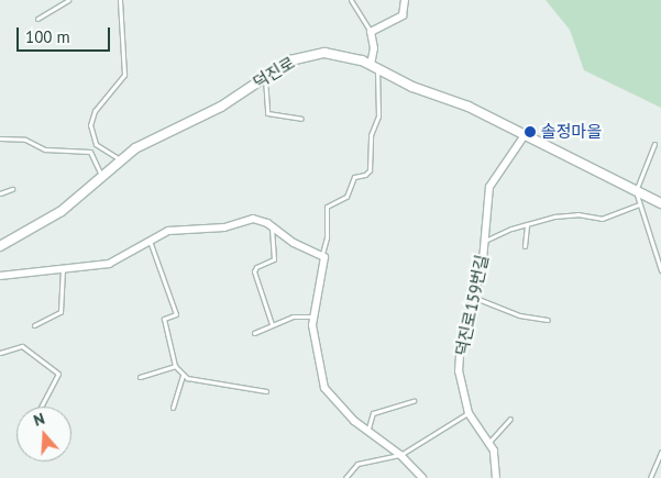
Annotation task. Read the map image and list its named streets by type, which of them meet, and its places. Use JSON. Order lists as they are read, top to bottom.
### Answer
{
  "streets": {
    "street": ["덕진로", "덕진로159번길"]
  },
  "crossings": [
    ["덕진로", "덕진로159번길"]
  ],
  "places": ["솔정마을"],
  "scale_bar": "100 m",
  "north": "top"
}
